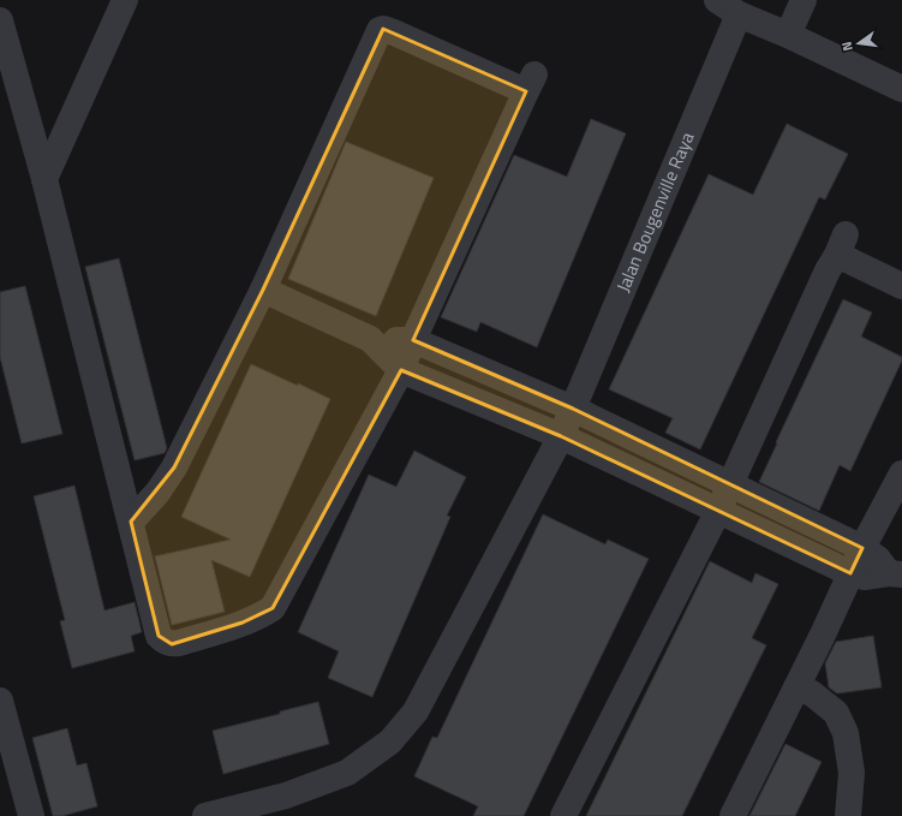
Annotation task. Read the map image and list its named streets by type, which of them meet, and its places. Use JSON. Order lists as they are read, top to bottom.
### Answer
{
  "streets": {
    "street": ["Jalan Bougenville Raya"]
  },
  "north": "left"
}
